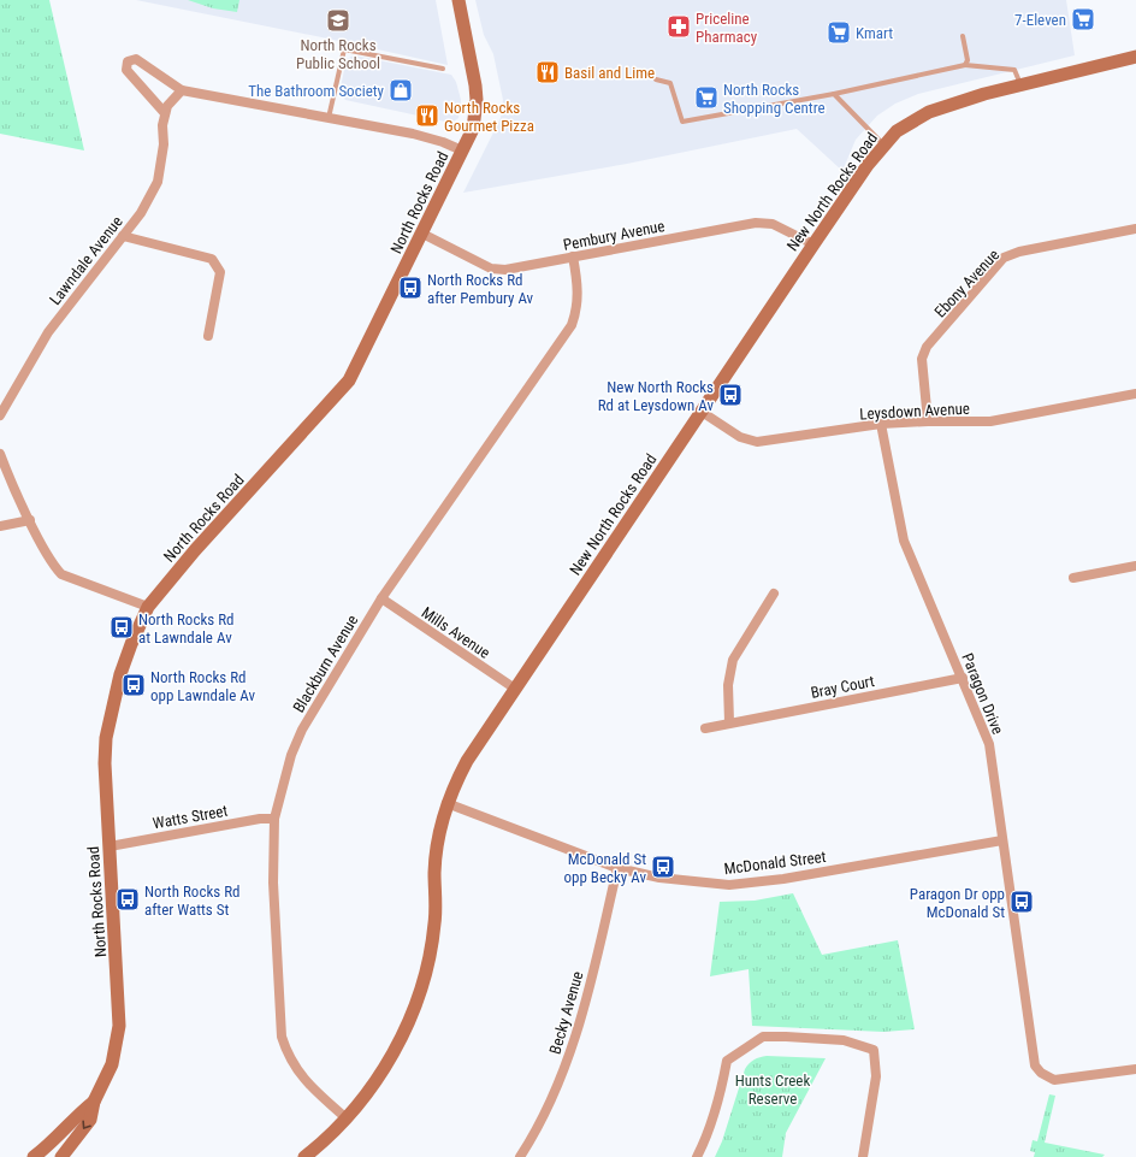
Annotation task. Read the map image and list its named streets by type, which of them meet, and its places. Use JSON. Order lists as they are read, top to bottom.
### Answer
{
  "streets": {
    "street": [
      "New North Rocks Road",
      "North Rocks Road",
      "Pembury Avenue",
      "Lawndale Avenue",
      "Ebony Avenue",
      "Leysdown Avenue",
      "Mills Avenue",
      "Blackburn Avenue",
      "Bray Court",
      "Paragon Drive",
      "Watts Street",
      "McDonald Street",
      "Becky Avenue"
    ]
  },
  "crossings": [
    ["New North Rocks Road", "Pembury Avenue"],
    ["New North Rocks Road", "Leysdown Avenue"],
    ["New North Rocks Road", "Mills Avenue"],
    ["New North Rocks Road", "Blackburn Avenue"],
    ["New North Rocks Road", "McDonald Street"],
    ["North Rocks Road", "Pembury Avenue"],
    ["North Rocks Road", "Watts Street"],
    ["Pembury Avenue", "Blackburn Avenue"],
    ["Ebony Avenue", "Leysdown Avenue"],
    ["Leysdown Avenue", "Paragon Drive"],
    ["Mills Avenue", "Blackburn Avenue"],
    ["Blackburn Avenue", "Watts Street"],
    ["Bray Court", "Paragon Drive"],
    ["Paragon Drive", "McDonald Street"],
    ["McDonald Street", "Becky Avenue"]
  ],
  "parks": ["Hunts Creek Reserve"],
  "places": {
    "supermarket": ["7-Eleven", "Kmart", "North Rocks Shopping Centre"],
    "school or university": ["North Rocks Public School"],
    "pharmacy": ["Priceline Pharmacy"],
    "restaurant": ["Basil and Lime", "North Rocks Gourmet Pizza"],
    "shop": ["The Bathroom Society"],
    "bus stop": [
      "North Rocks Rd after Pembury Av",
      "New North Rocks Rd at Leysdown Av",
      "North Rocks Rd at Lawndale Av",
      "North Rocks Rd opp Lawndale Av",
      "McDonald St opp Becky Av",
      "North Rocks Rd after Watts St",
      "Paragon Dr opp McDonald St"
    ]
  }
}
